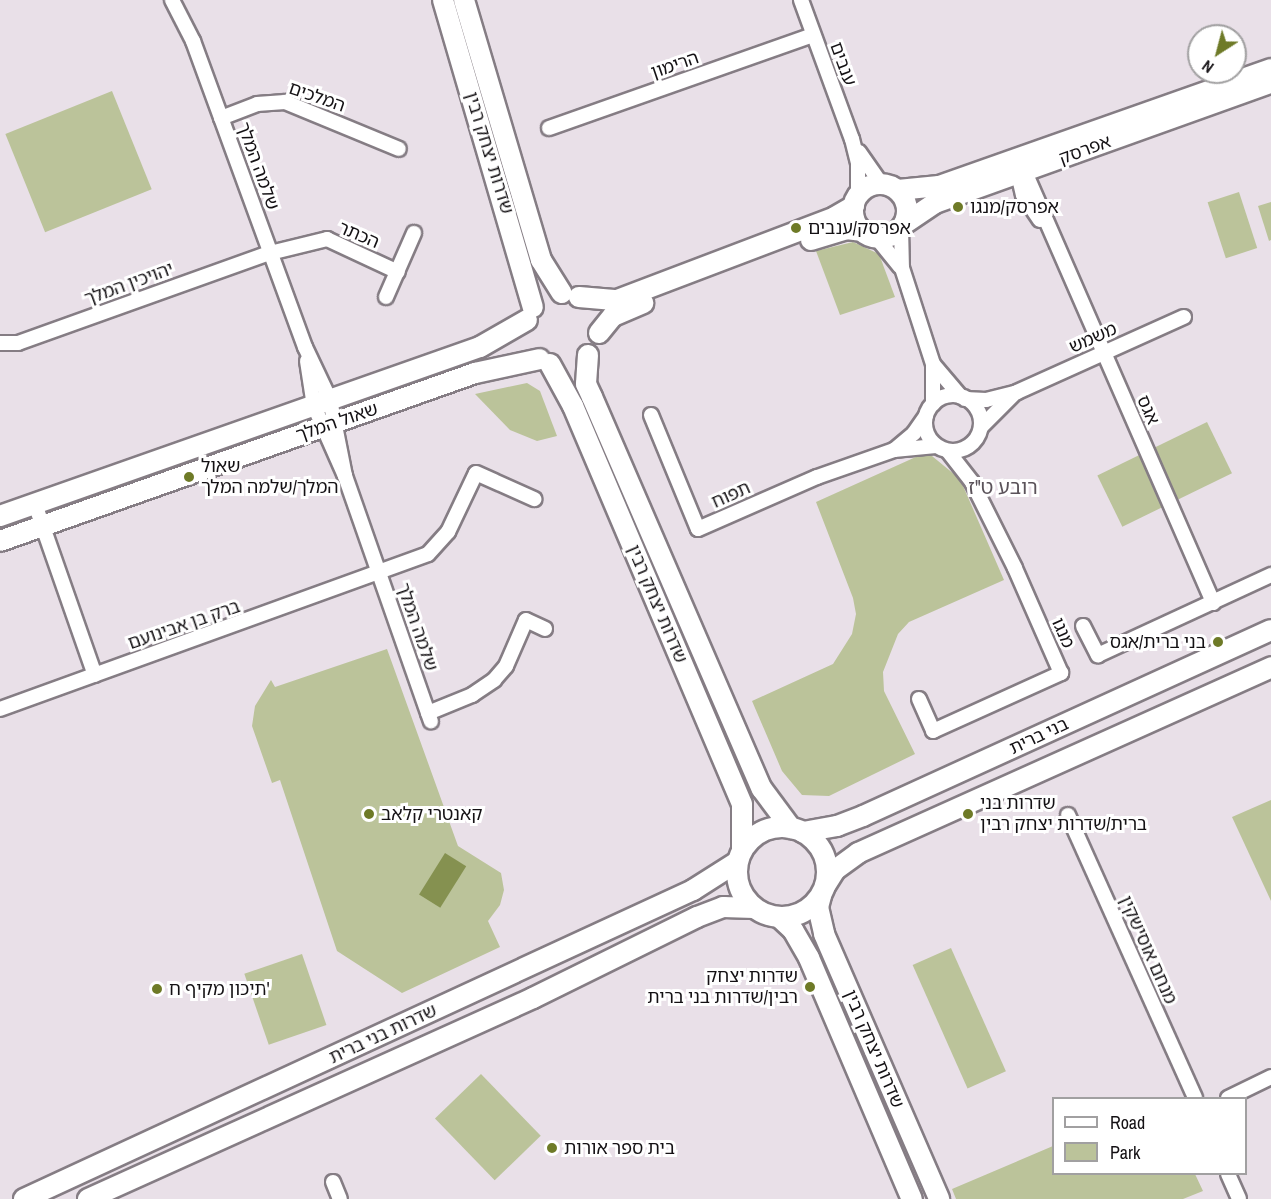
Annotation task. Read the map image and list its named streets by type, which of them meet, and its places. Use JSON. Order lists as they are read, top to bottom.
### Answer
{
  "streets": {
    "main road": [
      "אפרסק",
      "שדרות יצחק רבין",
      "שאול המלך",
      "בני ברית",
      "שדרות בני ברית"
    ],
    "street": [
      "ענבים",
      "הרימון",
      "המלכים",
      "שלמה המלך",
      "הכתר",
      "יהויכין המלך",
      "משמש",
      "אגס",
      "תפוח",
      "ברק בן אבינועם",
      "מנגו",
      "מנחם אוסישקין"
    ]
  },
  "crossings": [
    ["ענבים", "הרימון"],
    ["ענבים", "אפרסק"],
    ["המלכים", "שלמה המלך"],
    ["אפרסק", "אגס"],
    ["שדרות יצחק רבין", "שאול המלך"],
    ["שדרות יצחק רבין", "בני ברית"],
    ["שדרות יצחק רבין", "שדרות בני ברית"],
    ["שלמה המלך", "הכתר"],
    ["שלמה המלך", "יהויכין המלך"],
    ["שלמה המלך", "שאול המלך"],
    ["שלמה המלך", "ברק בן אבינועם"],
    ["הכתר", "יהויכין המלך"],
    ["משמש", "אגס"],
    ["משמש", "תפוח"],
    ["משמש", "מנגו"],
    ["תפוח", "מנגו"],
    ["בני ברית", "שדרות בני ברית"]
  ],
  "districts": ["רובע ט\"ז"],
  "places": [
    "אפרסק/מנגו",
    "אפרסק/ענבים",
    "שאול המלך/שלמה המלך",
    "בני ברית/אגס",
    "קאנטרי קלאב",
    "שדרות בני ברית/שדרות יצחק רבין",
    "שדרות יצחק רבין/שדרות בני ברית",
    "תיכון מקיף ח'",
    "בית ספר אורות"
  ],
  "legend": ["Road", "Park"],
  "north": "bottom left"
}
